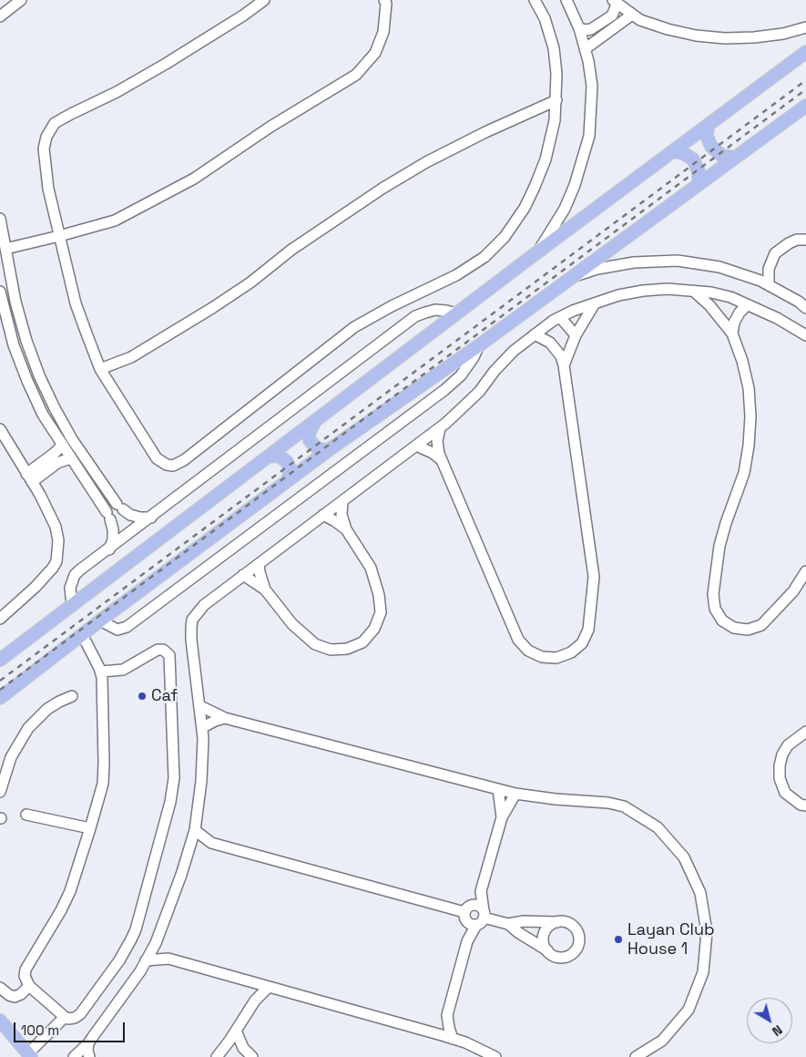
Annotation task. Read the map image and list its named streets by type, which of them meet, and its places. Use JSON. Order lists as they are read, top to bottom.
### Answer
{
  "places": ["Caf", "Layan Club House 1"],
  "scale_bar": "100 m",
  "north": "bottom right"
}
